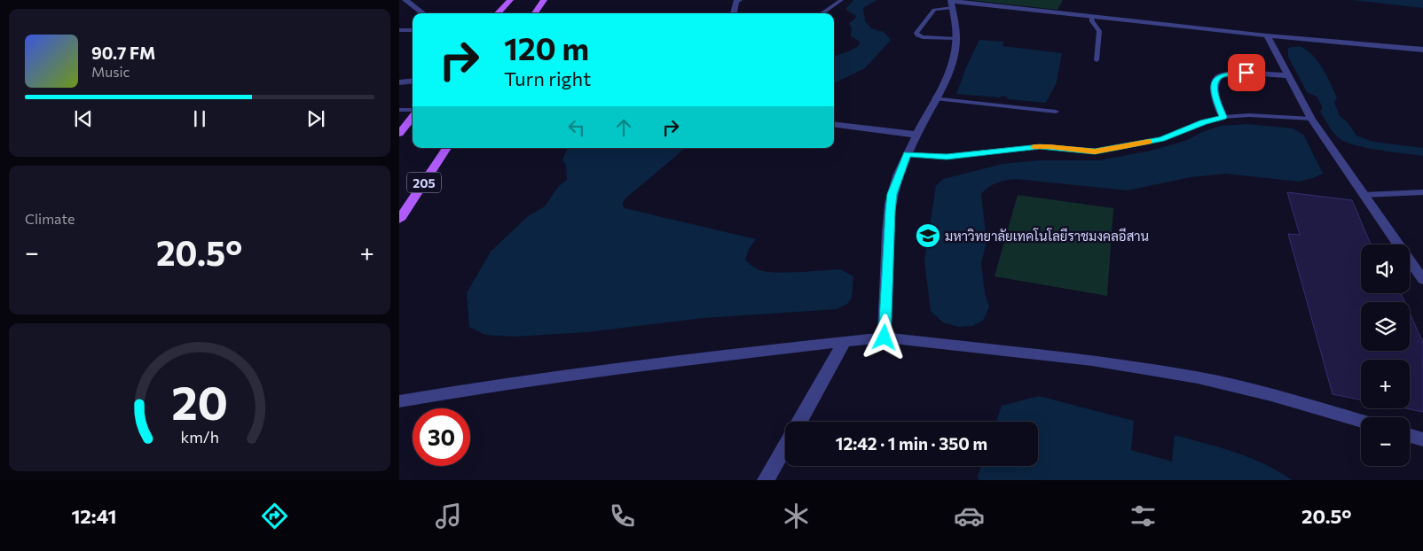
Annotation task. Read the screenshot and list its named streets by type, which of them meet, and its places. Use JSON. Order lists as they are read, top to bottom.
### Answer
{
  "streets": {
    "main road": ["205"]
  },
  "places": {
    "school or university": ["มหาวิทยาลัยเทคโนโลยีราชมงคลอีสาน"]
  },
  "page": {
    "turn": ["120 m", "Turn right"],
    "song": ["90.7 FM", "Music"],
    "tile": "Climate",
    "heat": ["−", "20.5°", "+"],
    "map_buttons": ["+", "−"],
    "limit": "30",
    "trip": "12:42 · 1 min · 350 m",
    "tabs": ["12:41", "20.5°"],
    "gauge": ["20", "km/h"]
  }
}
